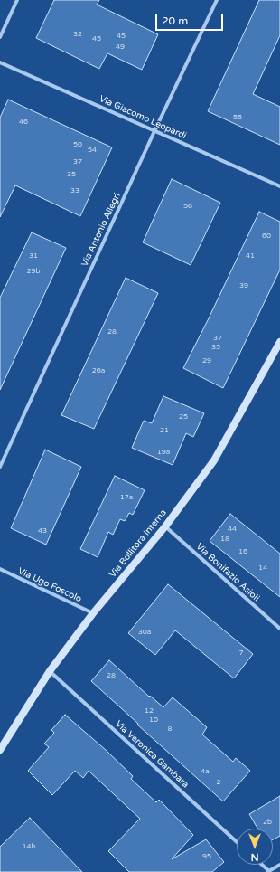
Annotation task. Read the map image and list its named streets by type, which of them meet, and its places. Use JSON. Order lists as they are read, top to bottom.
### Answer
{
  "streets": {
    "street": [
      "Via Giacomo Leopardi",
      "Via Antonio Allegri",
      "Via Bollitora Interna",
      "Via Bonifazio Asioli",
      "Via Ugo Foscolo",
      "Via Veronica Gambara"
    ]
  },
  "crossings": [
    ["Via Giacomo Leopardi", "Via Antonio Allegri"],
    ["Via Bollitora Interna", "Via Bonifazio Asioli"],
    ["Via Bollitora Interna", "Via Ugo Foscolo"],
    ["Via Bollitora Interna", "Via Veronica Gambara"]
  ],
  "house_numbers": [
    "32",
    "45",
    "45",
    "49",
    "55",
    "46",
    "50",
    "54",
    "37",
    "35",
    "33",
    "56",
    "60",
    "31",
    "41",
    "29b",
    "39",
    "28",
    "37",
    "35",
    "29",
    "26a",
    "25",
    "21",
    "19a",
    "17a",
    "44",
    "43",
    "18",
    "16",
    "14",
    "30a",
    "7",
    "28",
    "12",
    "10",
    "8",
    "4a",
    "2",
    "2b",
    "14b",
    "95"
  ],
  "scale_bar": "20 m",
  "north": "bottom"
}
